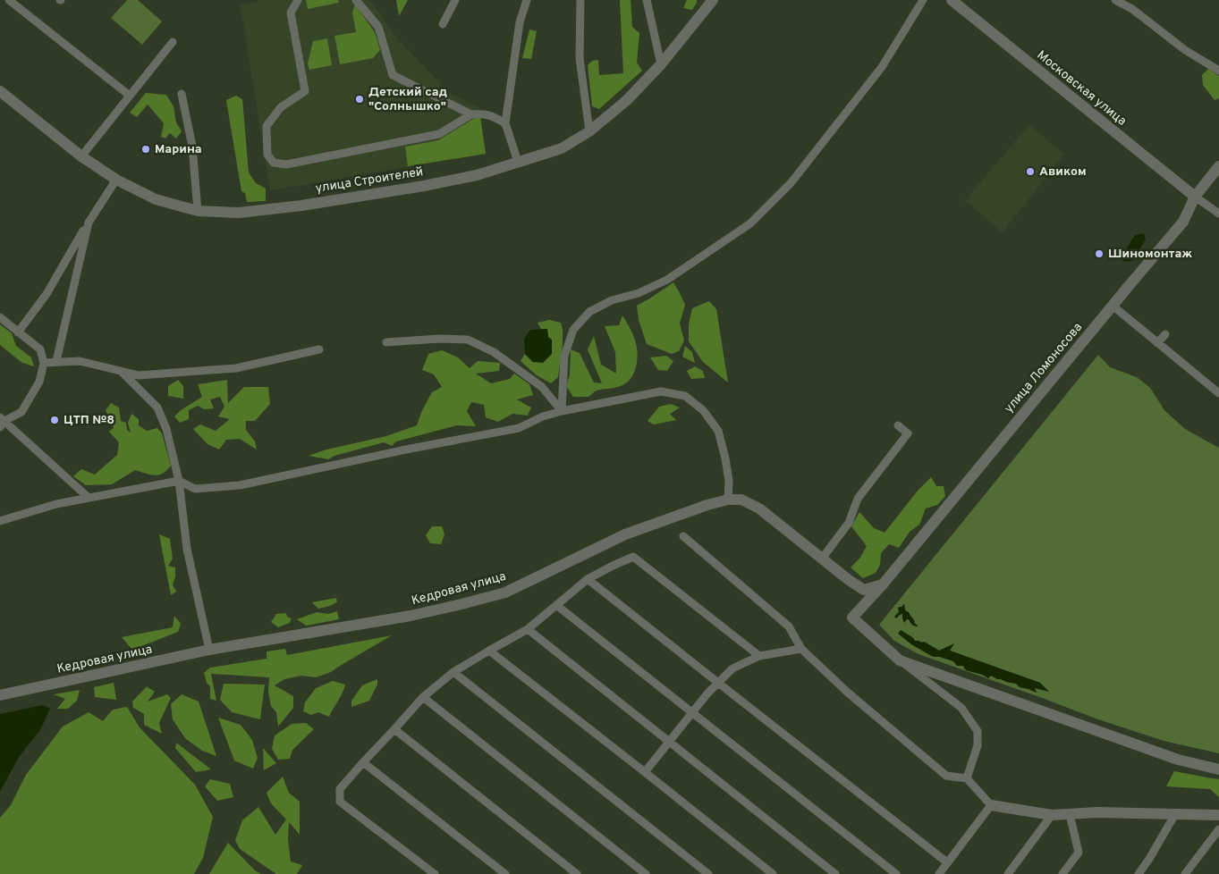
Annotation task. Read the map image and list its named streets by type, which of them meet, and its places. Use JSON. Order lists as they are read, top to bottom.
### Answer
{
  "streets": {
    "street": [
      "Московская улица",
      "улица Строителей",
      "улица Ломоносова",
      "Кедровая улица"
    ]
  },
  "crossings": [
    ["Московская улица", "улица Ломоносова"],
    ["улица Ломоносова", "Кедровая улица"]
  ],
  "places": [
    "Детский сад \"Солнышко\"",
    "Марина",
    "Авиком",
    "Шиномонтаж",
    "ЦТП №8"
  ]
}
